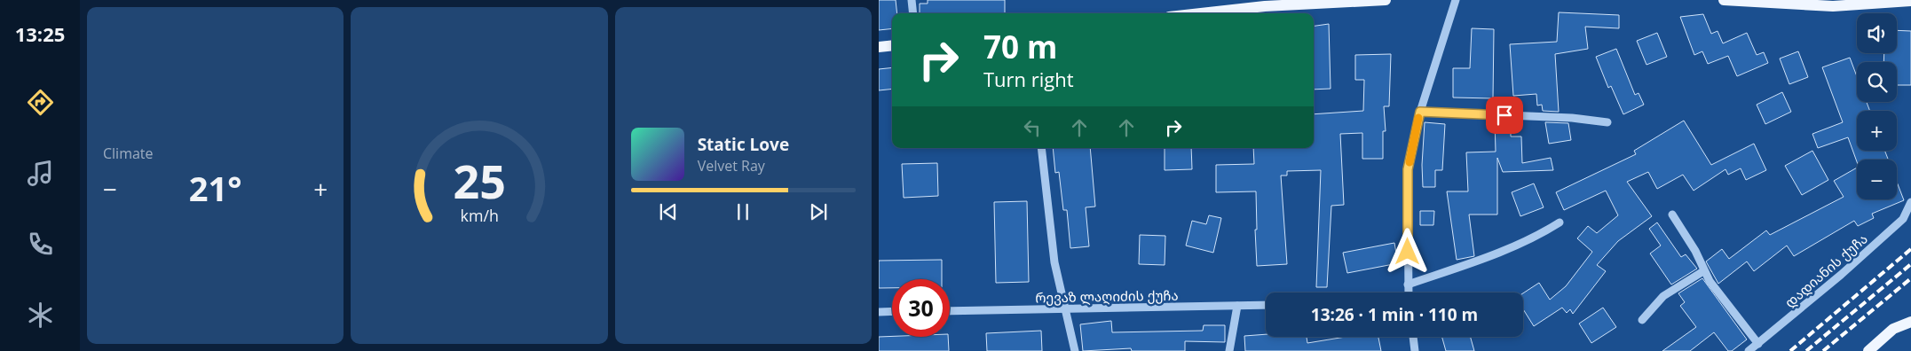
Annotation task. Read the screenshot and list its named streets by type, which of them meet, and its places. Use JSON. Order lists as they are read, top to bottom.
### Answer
{
  "streets": {
    "street": ["დადიანის ქუჩა", "რევაზ ლაღიძის ქუჩა"]
  },
  "page": {
    "tabs": "13:25",
    "tile": "Climate",
    "map_buttons": ["+", "−"],
    "turn": ["70 m", "Turn right"],
    "song": ["Static Love", "Velvet Ray"],
    "heat": ["−", "21°", "+"],
    "limit": "30",
    "trip": "13:26 · 1 min · 110 m",
    "gauge": ["25", "km/h"]
  }
}
